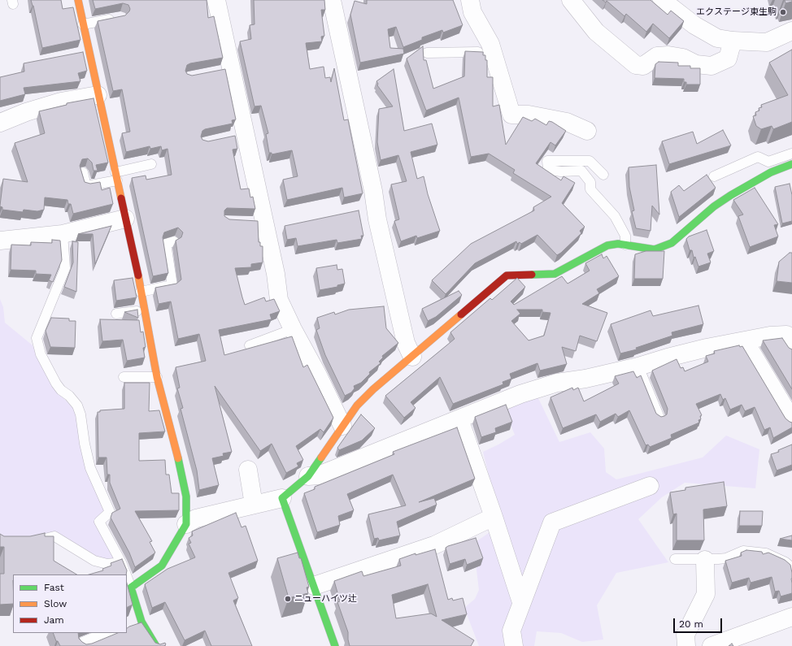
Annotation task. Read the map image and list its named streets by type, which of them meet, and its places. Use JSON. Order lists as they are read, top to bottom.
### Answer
{
  "places": ["エクステージ東生駒", "ニューハイツ辻"],
  "legend": ["Fast", "Slow", "Jam"],
  "scale_bar": "20 m"
}
